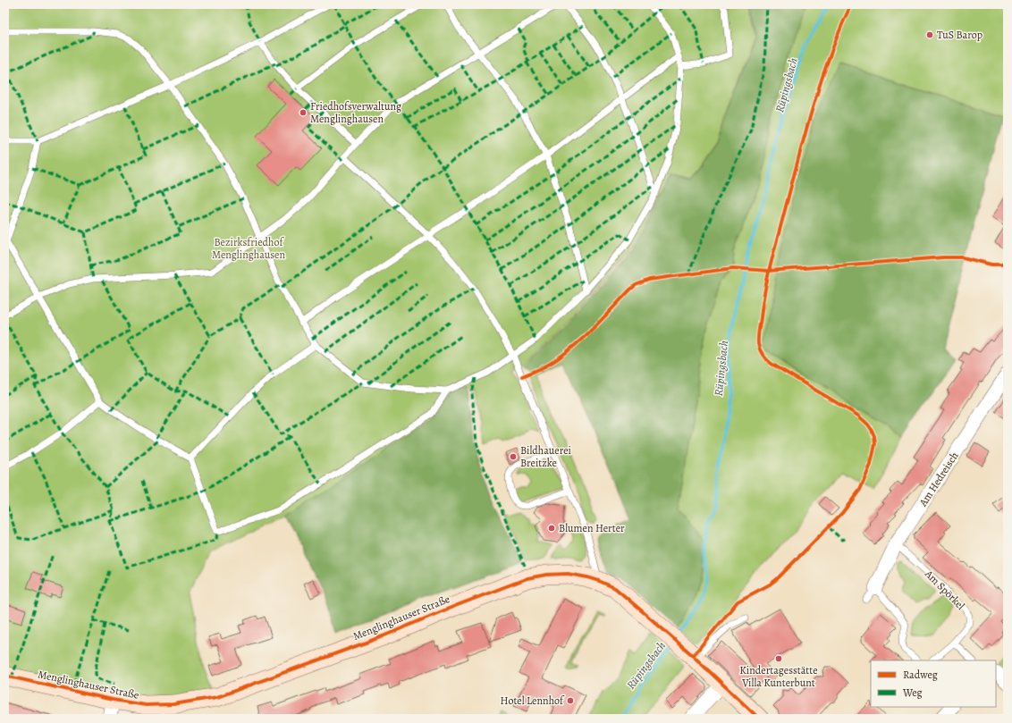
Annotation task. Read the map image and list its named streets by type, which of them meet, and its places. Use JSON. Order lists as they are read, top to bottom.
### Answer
{
  "streets": {
    "street": ["Am Hedreisch", "Menglinghauser Straße"],
    "lane": ["Am Spörkel"]
  },
  "crossings": [
    ["Am Hedreisch", "Am Spörkel"]
  ],
  "water": ["Rüpingsbach"],
  "parks": ["Bezirksfriedhof Menglinghausen"],
  "places": [
    "TuS Barop",
    "Friedhofsverwaltung Menglinghausen",
    "Bildhauerei Breitzke",
    "Blumen Herter",
    "Kindertagesstätte Villa Kunterbunt",
    "Hotel Lennhof"
  ],
  "legend": ["Radweg", "Weg"]
}
